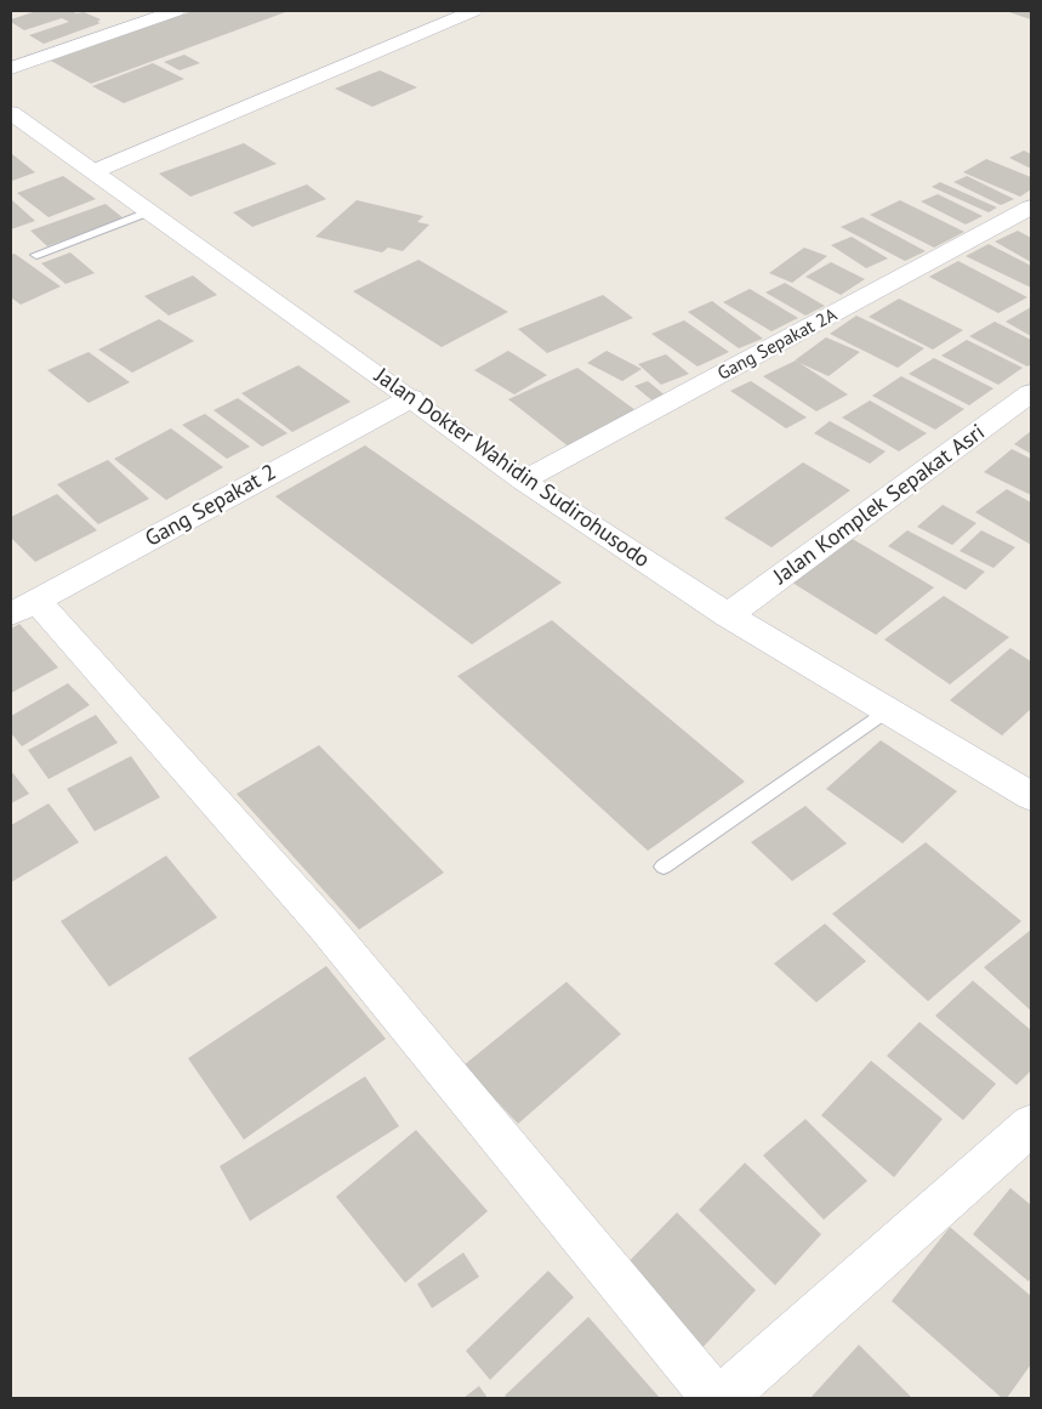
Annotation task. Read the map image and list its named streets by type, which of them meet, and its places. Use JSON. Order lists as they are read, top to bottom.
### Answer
{
  "streets": {
    "street": [
      "Gang Sepakat 2A",
      "Jalan Dokter Wahidin Sudirohusodo",
      "Jalan Komplek Sepakat Asri",
      "Gang Sepakat 2"
    ]
  },
  "crossings": [
    ["Gang Sepakat 2A", "Jalan Dokter Wahidin Sudirohusodo"],
    ["Jalan Dokter Wahidin Sudirohusodo", "Jalan Komplek Sepakat Asri"],
    ["Jalan Dokter Wahidin Sudirohusodo", "Gang Sepakat 2"]
  ]
}
